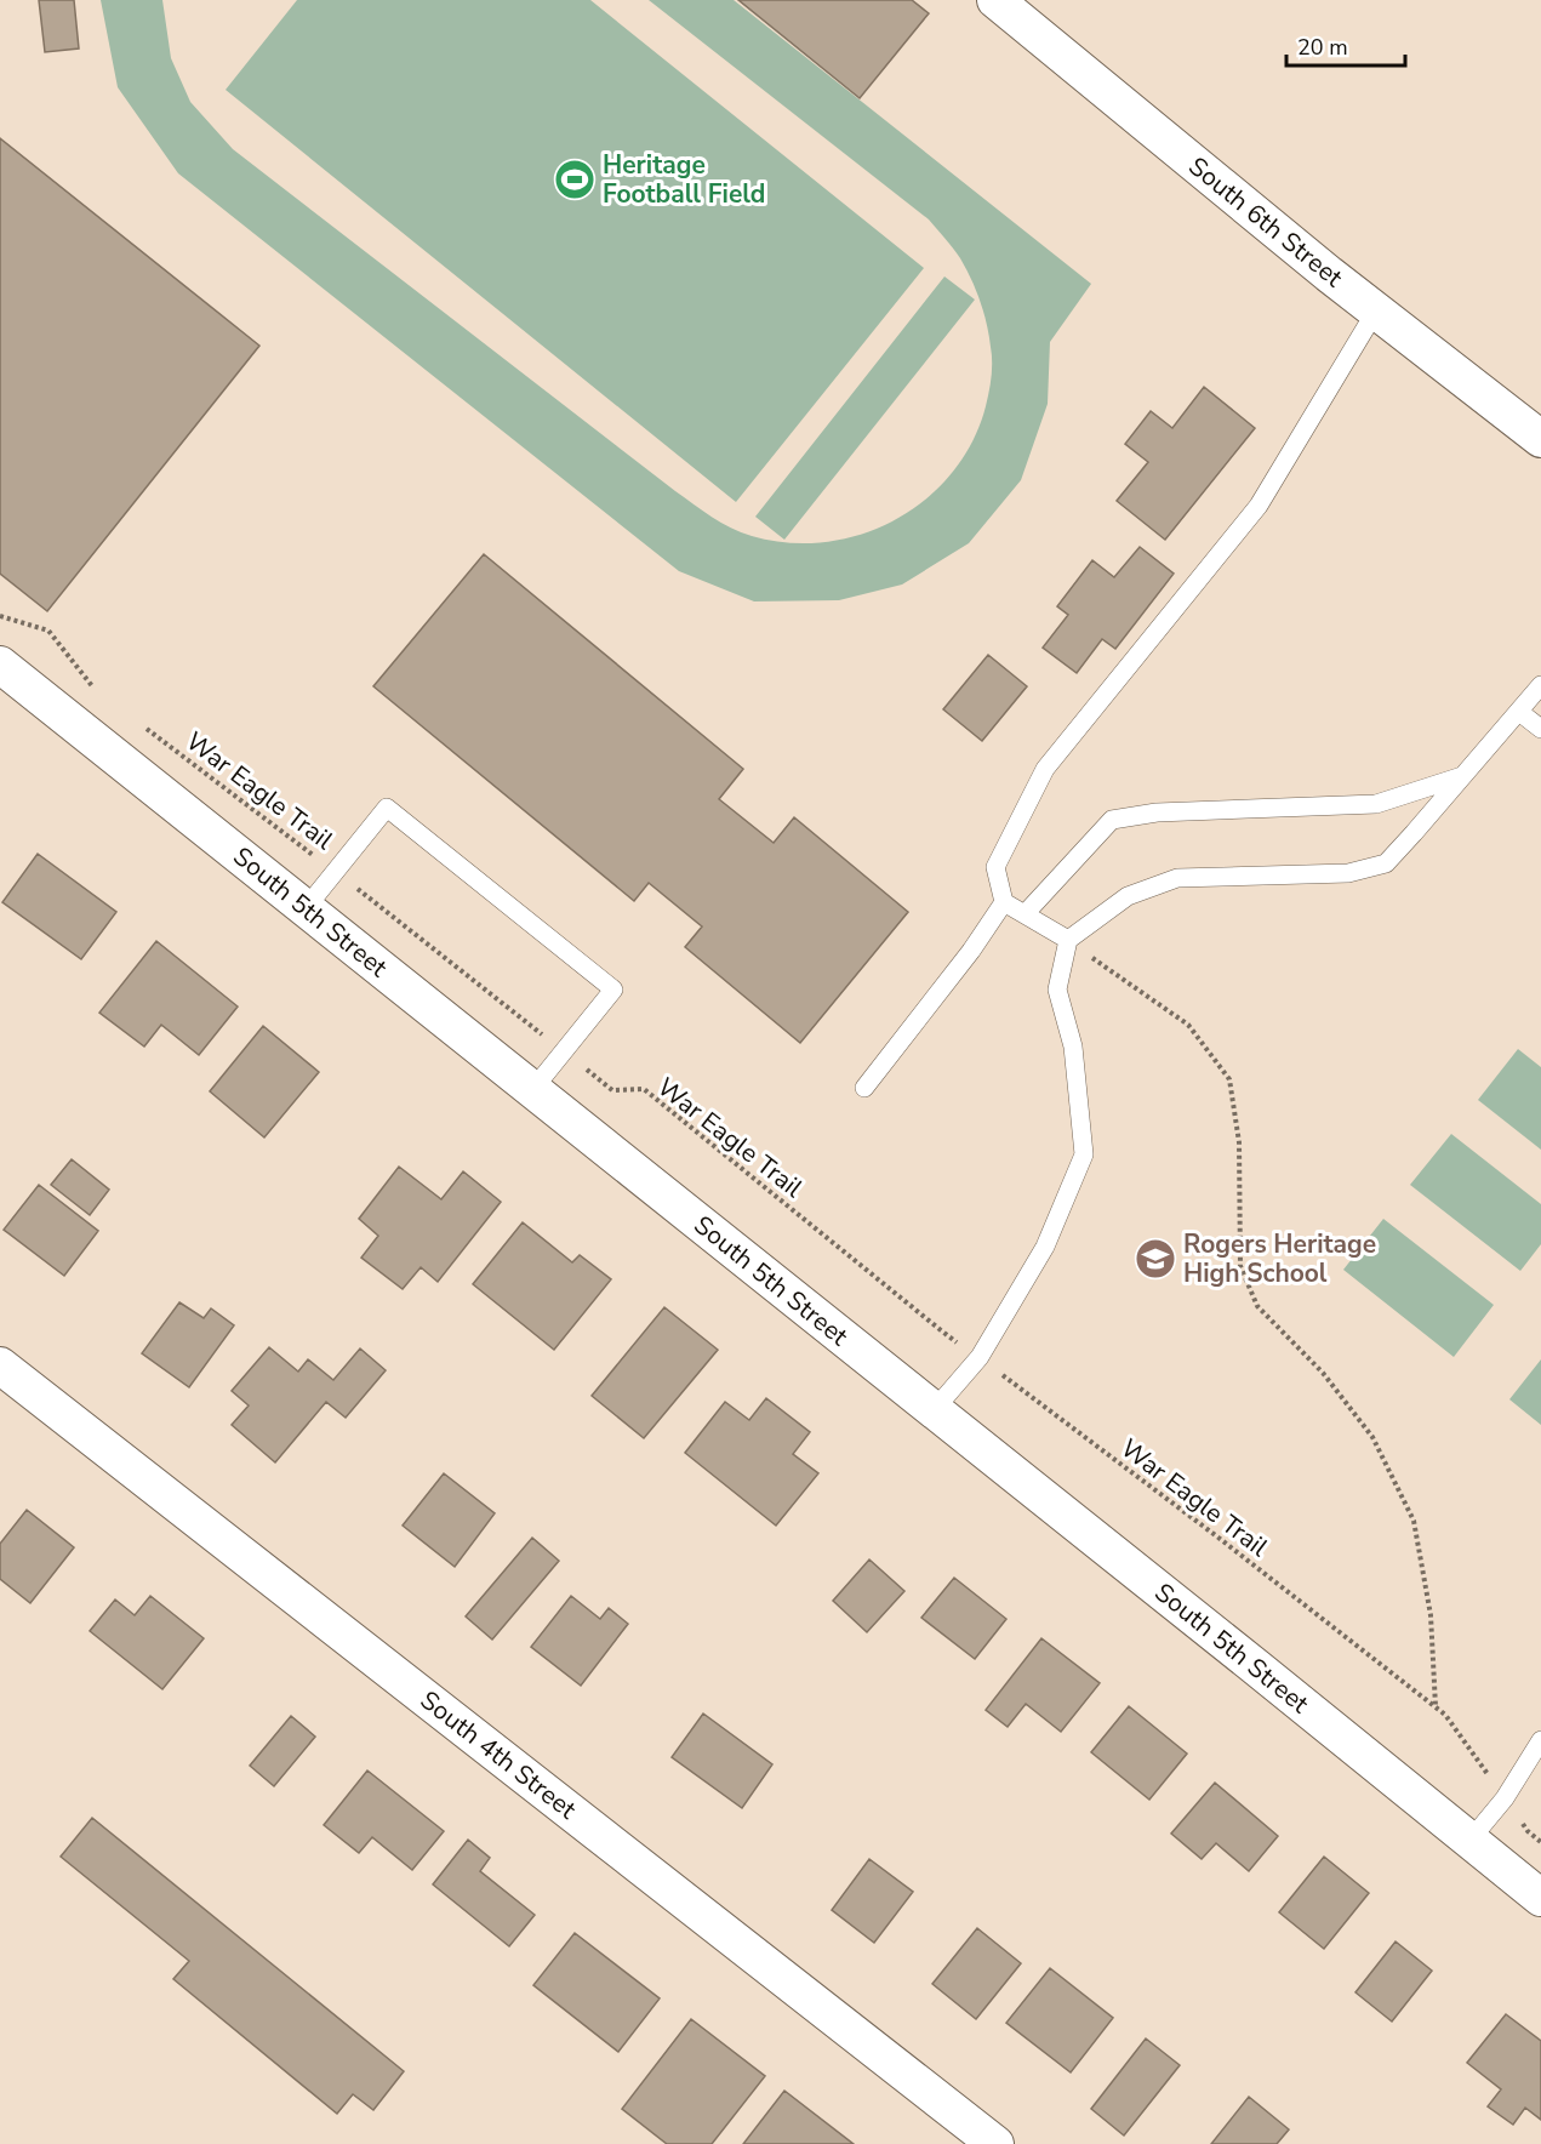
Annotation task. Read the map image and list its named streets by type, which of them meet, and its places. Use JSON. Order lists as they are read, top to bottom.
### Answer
{
  "streets": {
    "street": ["South 6th Street", "South 5th Street", "South 4th Street"],
    "path": ["War Eagle Trail"]
  },
  "places": {
    "sports": ["Heritage Football Field"],
    "school or university": ["Rogers Heritage High School"]
  },
  "scale_bar": "20 m"
}
